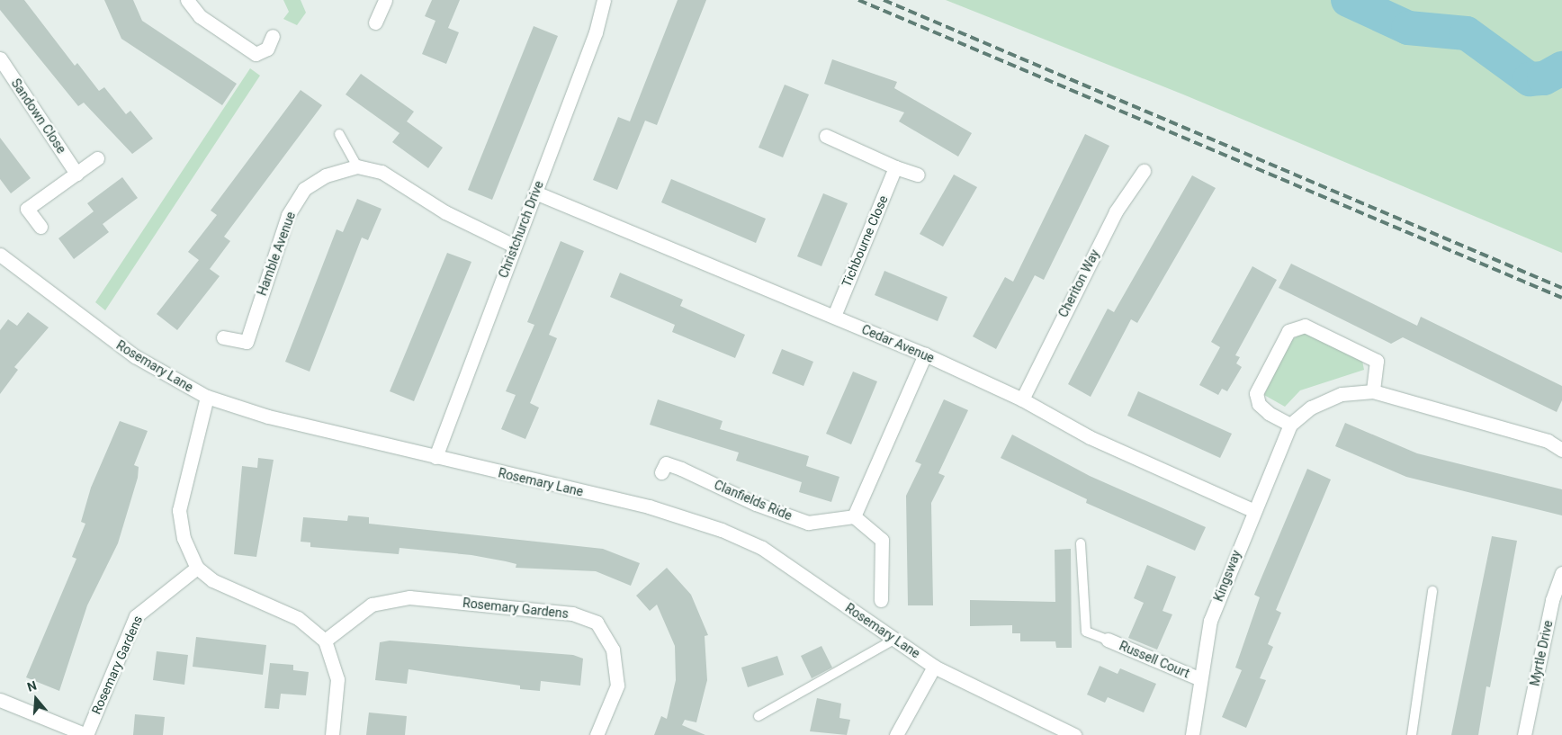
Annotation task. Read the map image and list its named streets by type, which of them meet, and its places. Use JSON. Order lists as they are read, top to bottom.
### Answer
{
  "streets": {
    "street": [
      "Sandown Close",
      "Christchurch Drive",
      "Tichbourne Close",
      "Hamble Avenue",
      "Cheriton Way",
      "Cedar Avenue",
      "Rosemary Lane",
      "Clanfields Ride",
      "Kingsway",
      "Rosemary Gardens",
      "Myrtle Drive",
      "Russell Court"
    ]
  },
  "crossings": [
    ["Christchurch Drive", "Hamble Avenue"],
    ["Christchurch Drive", "Cedar Avenue"],
    ["Christchurch Drive", "Rosemary Lane"],
    ["Tichbourne Close", "Cedar Avenue"],
    ["Cheriton Way", "Cedar Avenue"],
    ["Cedar Avenue", "Kingsway"],
    ["Kingsway", "Russell Court"]
  ],
  "north": "top"
}
